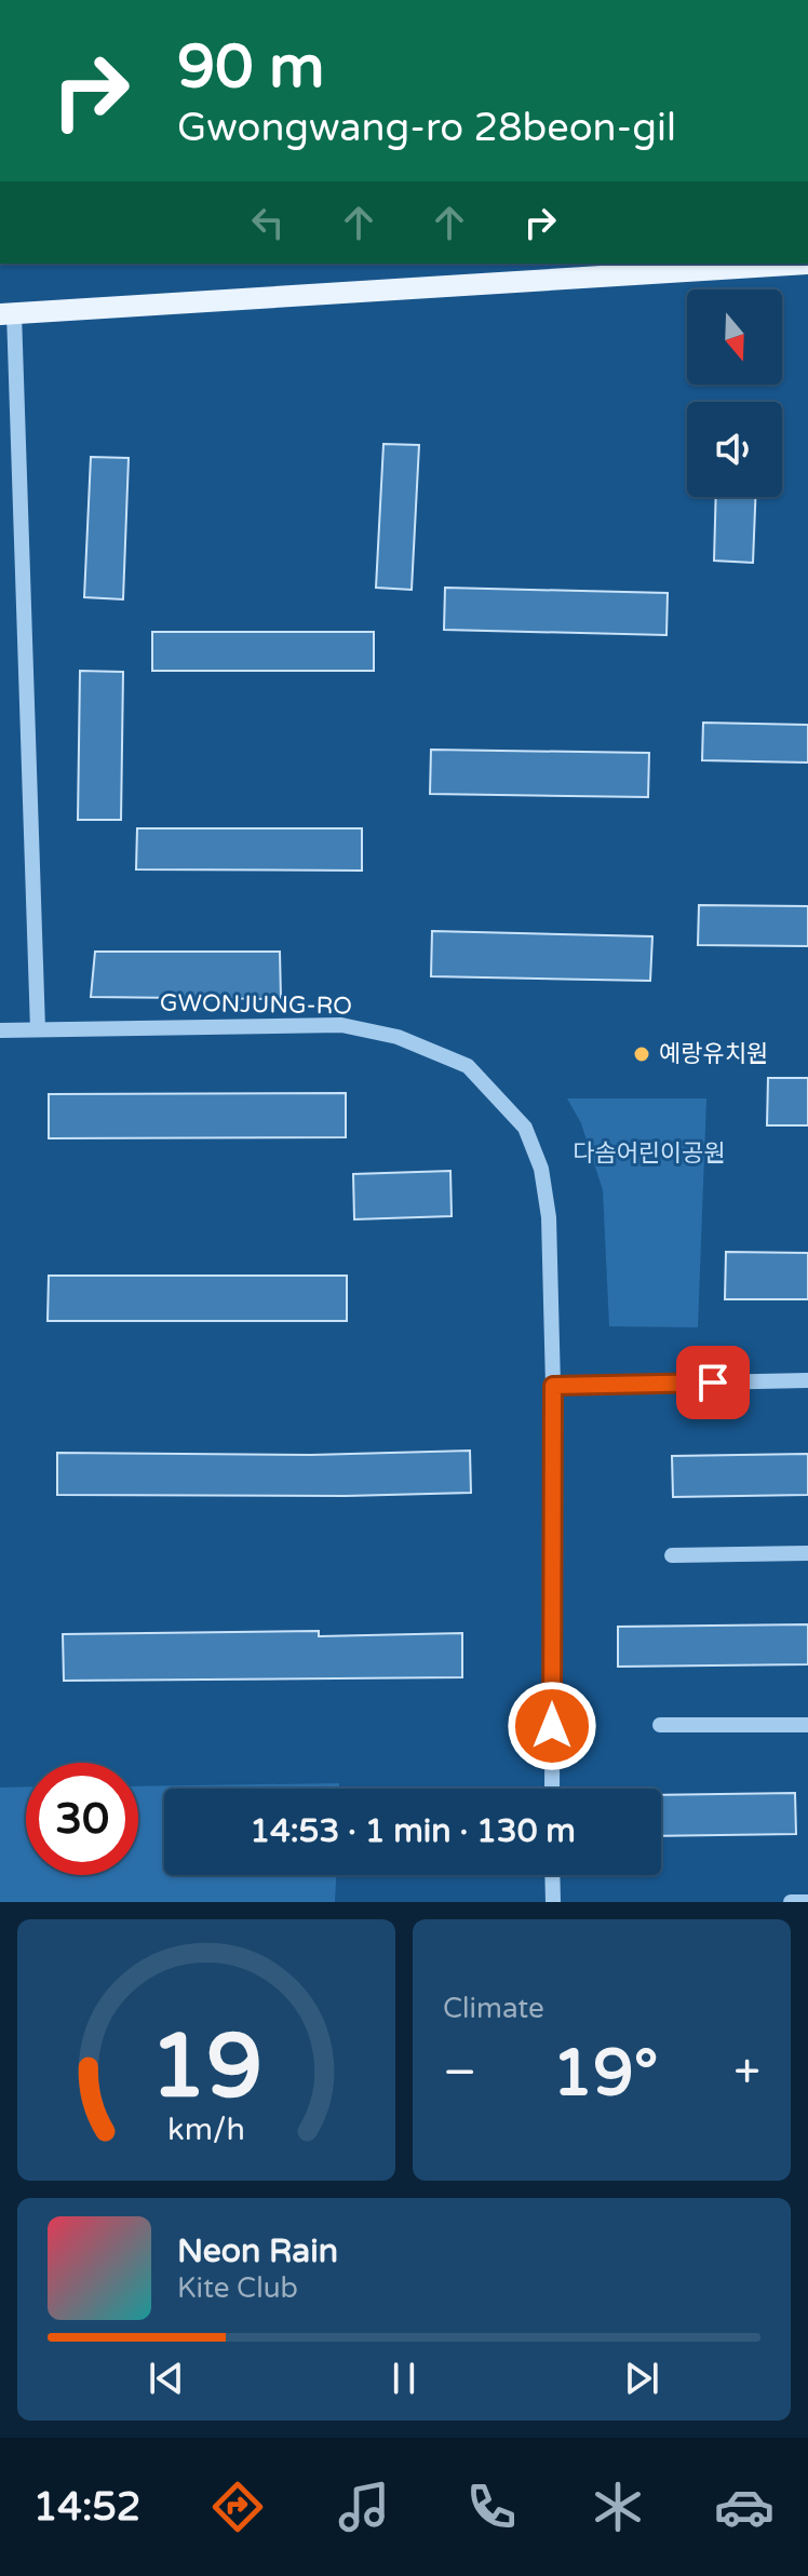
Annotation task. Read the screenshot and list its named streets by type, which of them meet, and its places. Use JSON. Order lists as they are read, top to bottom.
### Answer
{
  "streets": {
    "street": ["GWONJUNG-RO"]
  },
  "parks": ["다솜어린이공원"],
  "places": ["예랑유치원"],
  "north": "bottom",
  "page": {
    "turn": ["90 m", "Gwongwang-ro 28beon-gil"],
    "limit": "30",
    "trip": "14:53 · 1 min · 130 m",
    "tile": "Climate",
    "heat": ["−", "19°", "+"],
    "song": ["Neon Rain", "Kite Club"],
    "tabs": "14:52",
    "gauge": ["19", "km/h"]
  }
}
